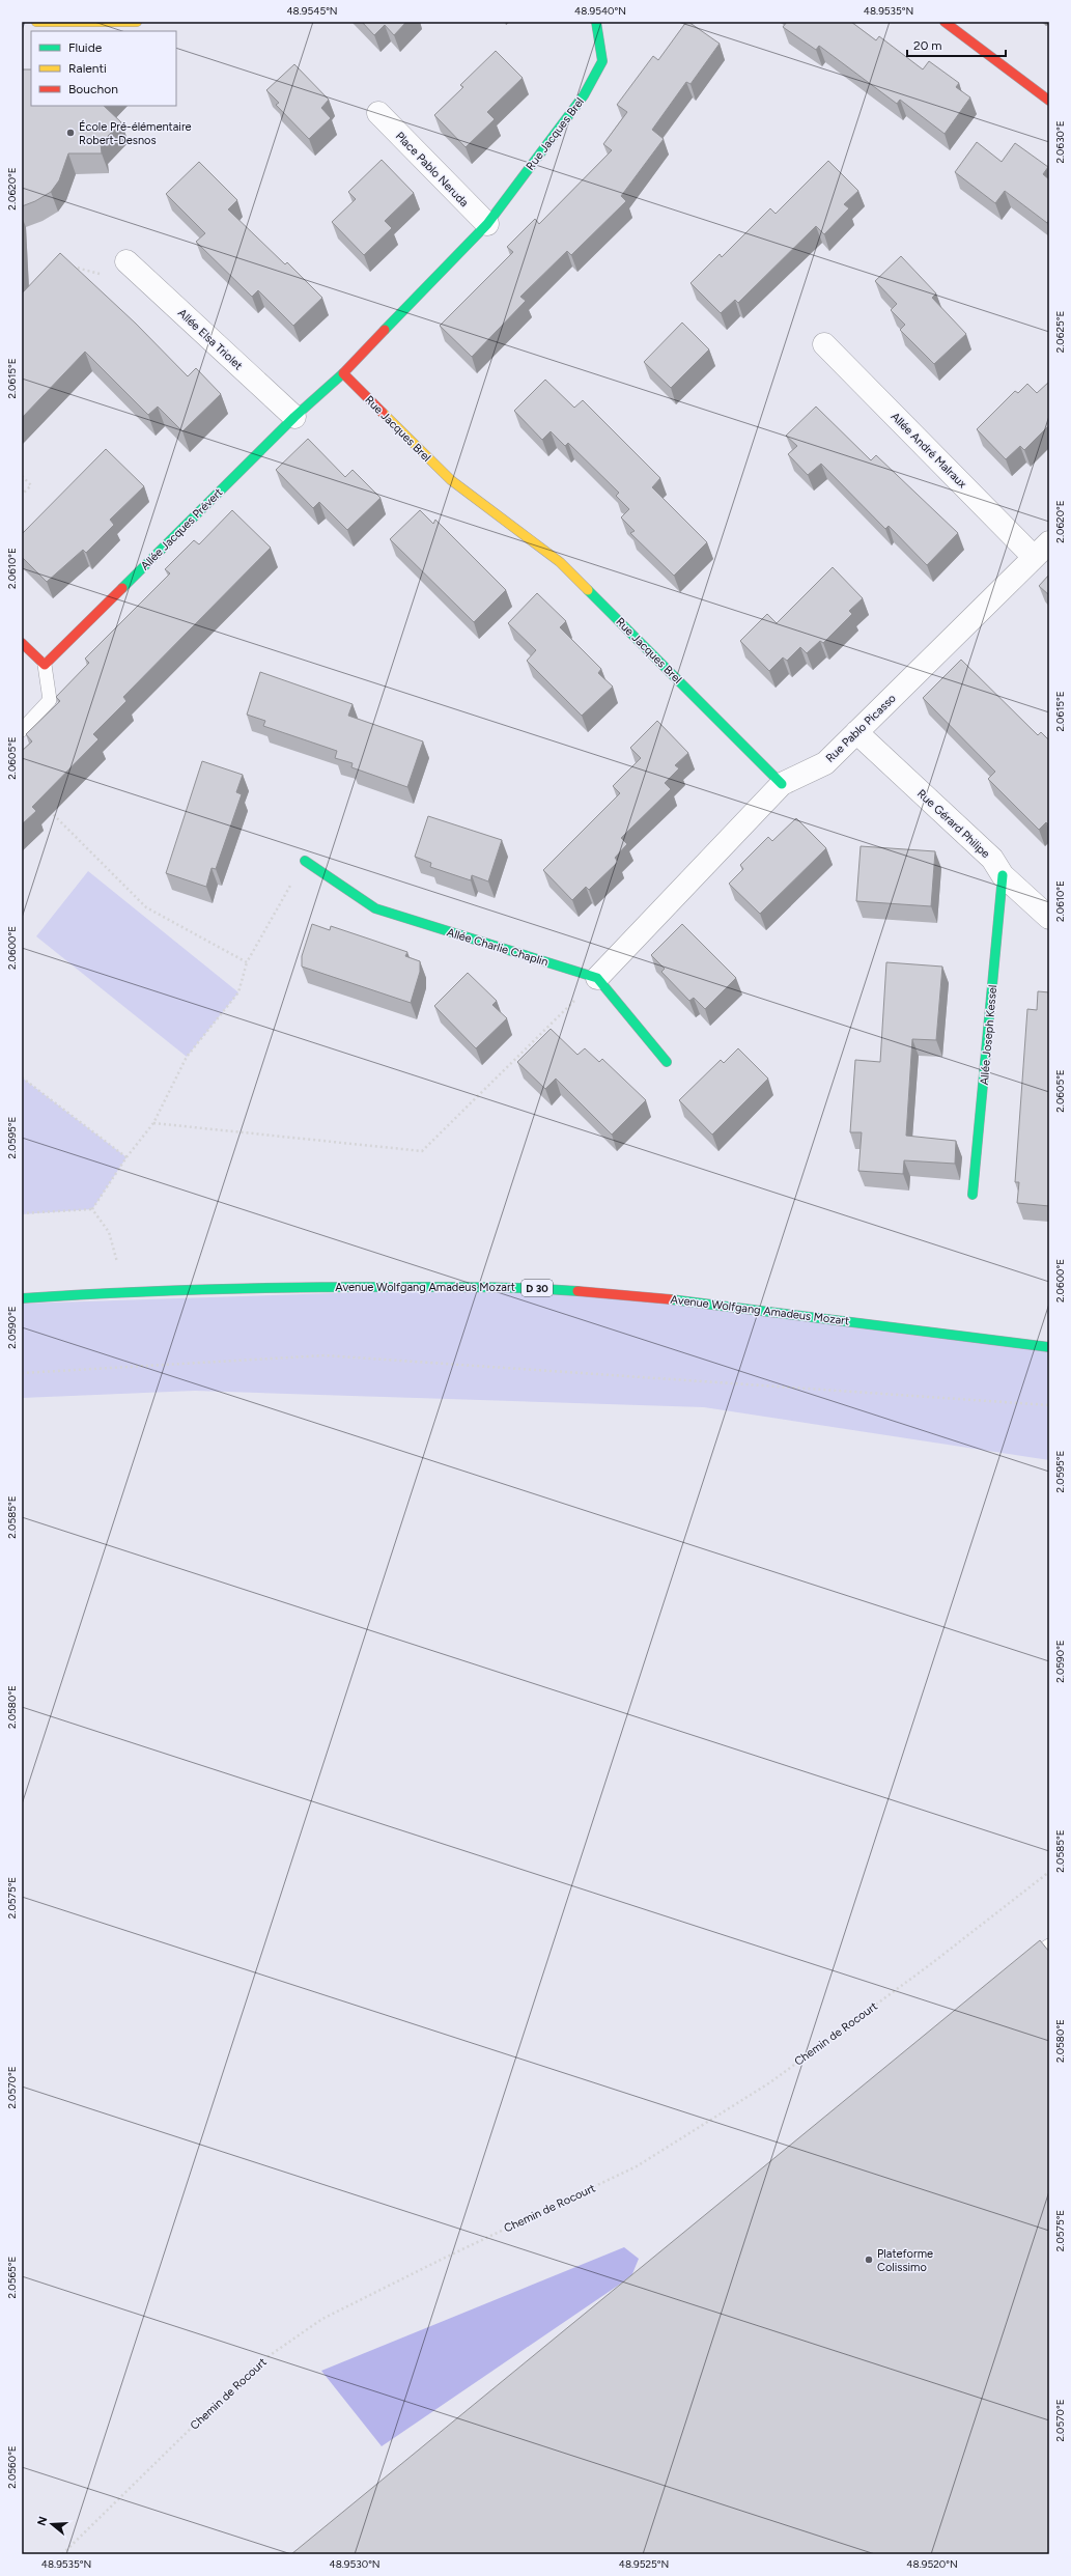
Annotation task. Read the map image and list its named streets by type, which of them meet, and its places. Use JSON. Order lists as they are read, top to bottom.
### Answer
{
  "streets": {
    "street": [
      "Rue Jacques Brel",
      "Place Pablo Neruda",
      "Allée Elsa Triolet",
      "Allée André Malraux",
      "Allée Jacques Prévert",
      "Rue Pablo Picasso",
      "Rue Gérard Philipe",
      "Allée Charlie Chaplin",
      "Allée Joseph Kessel",
      "Avenue Wolfgang Amadeus Mozart",
      "D 30"
    ],
    "path": ["Chemin de Rocourt"]
  },
  "crossings": [
    ["Rue Jacques Brel", "Place Pablo Neruda"],
    ["Rue Jacques Brel", "Allée Jacques Prévert"],
    ["Rue Jacques Brel", "Rue Pablo Picasso"],
    ["Allée Elsa Triolet", "Allée Jacques Prévert"],
    ["Allée André Malraux", "Rue Pablo Picasso"],
    ["Rue Pablo Picasso", "Rue Gérard Philipe"],
    ["Rue Pablo Picasso", "Allée Charlie Chaplin"],
    ["Rue Gérard Philipe", "Allée Joseph Kessel"]
  ],
  "places": ["École Pré-élémentaire Robert-Desnos", "Plateforme Colissimo"],
  "legend": ["Fluide", "Ralenti", "Bouchon"],
  "scale_bar": "20 m",
  "north": "left",
  "coordinates": [
    "48.9545°N",
    "48.9540°N",
    "48.9535°N",
    "2.0630°E",
    "2.0620°E",
    "2.0625°E",
    "2.0615°E",
    "2.0610°E",
    "2.0605°E",
    "2.0600°E",
    "2.0595°E",
    "2.0590°E",
    "2.0585°E",
    "2.0580°E",
    "2.0575°E",
    "2.0570°E",
    "2.0565°E",
    "2.0560°E",
    "48.9530°N",
    "48.9525°N",
    "48.9520°N"
  ]
}
